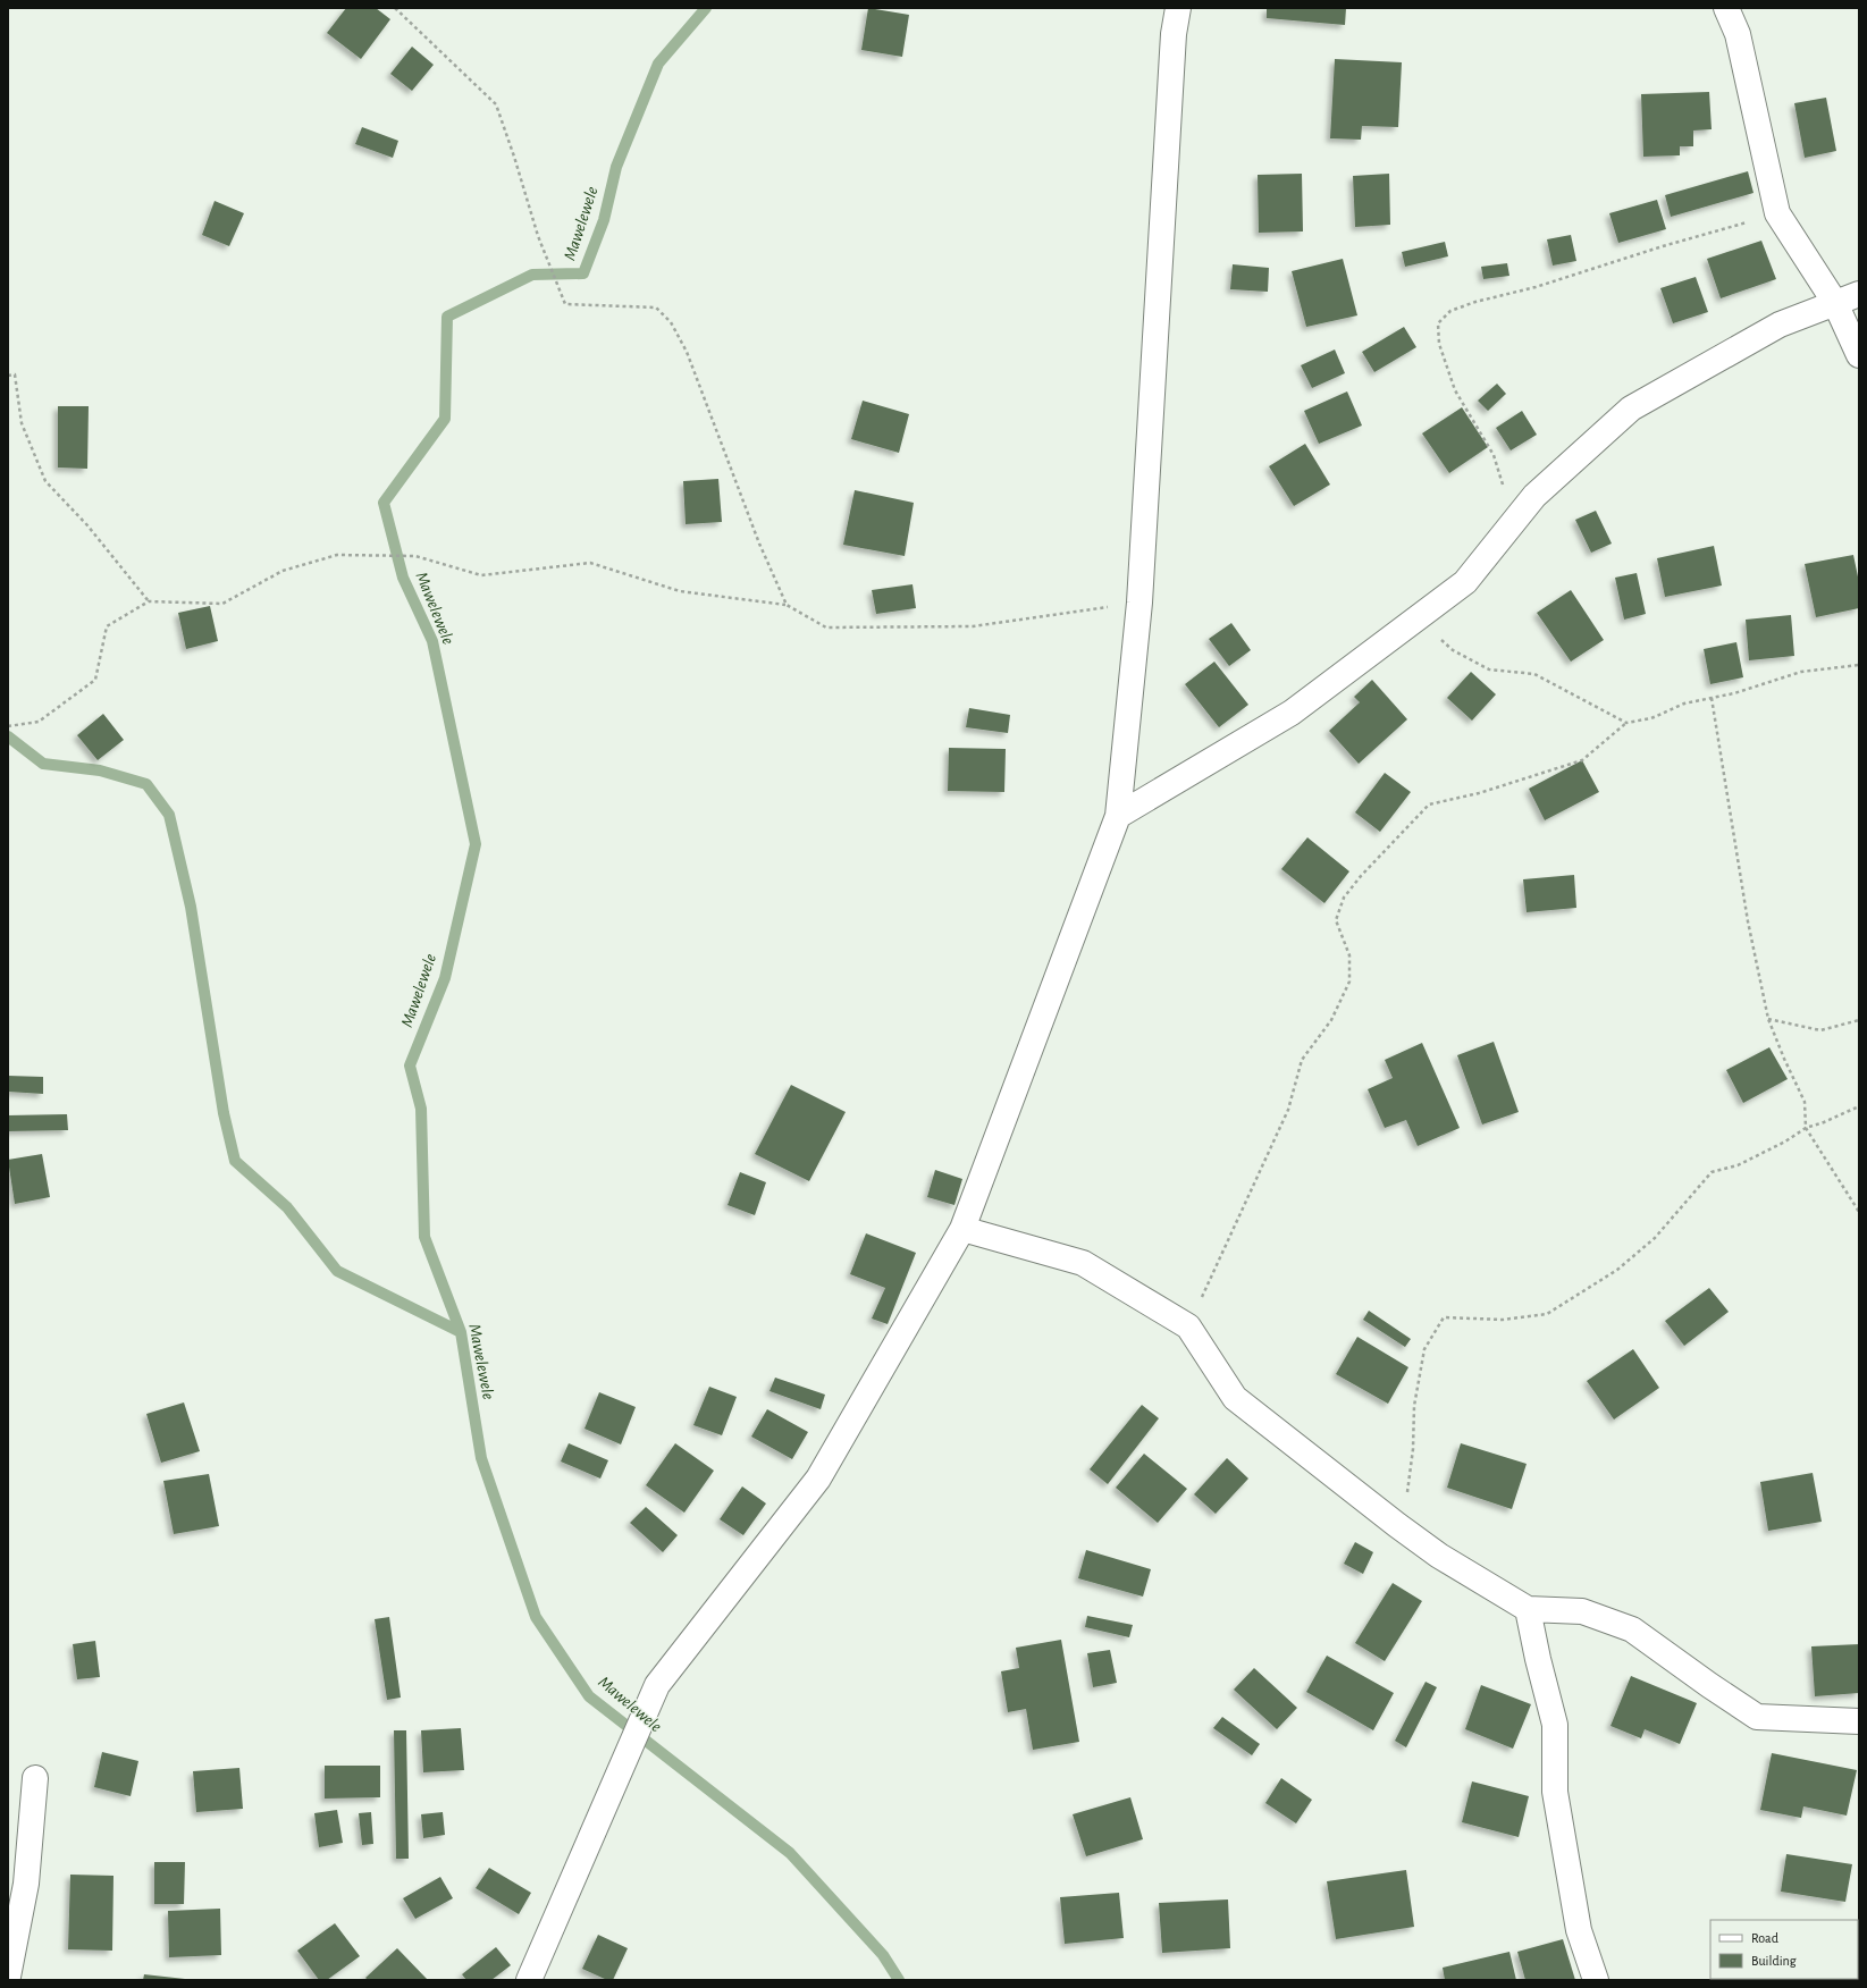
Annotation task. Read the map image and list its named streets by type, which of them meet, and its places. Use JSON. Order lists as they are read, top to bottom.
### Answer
{
  "water": ["Mawelewele"],
  "legend": ["Road", "Building"]
}
